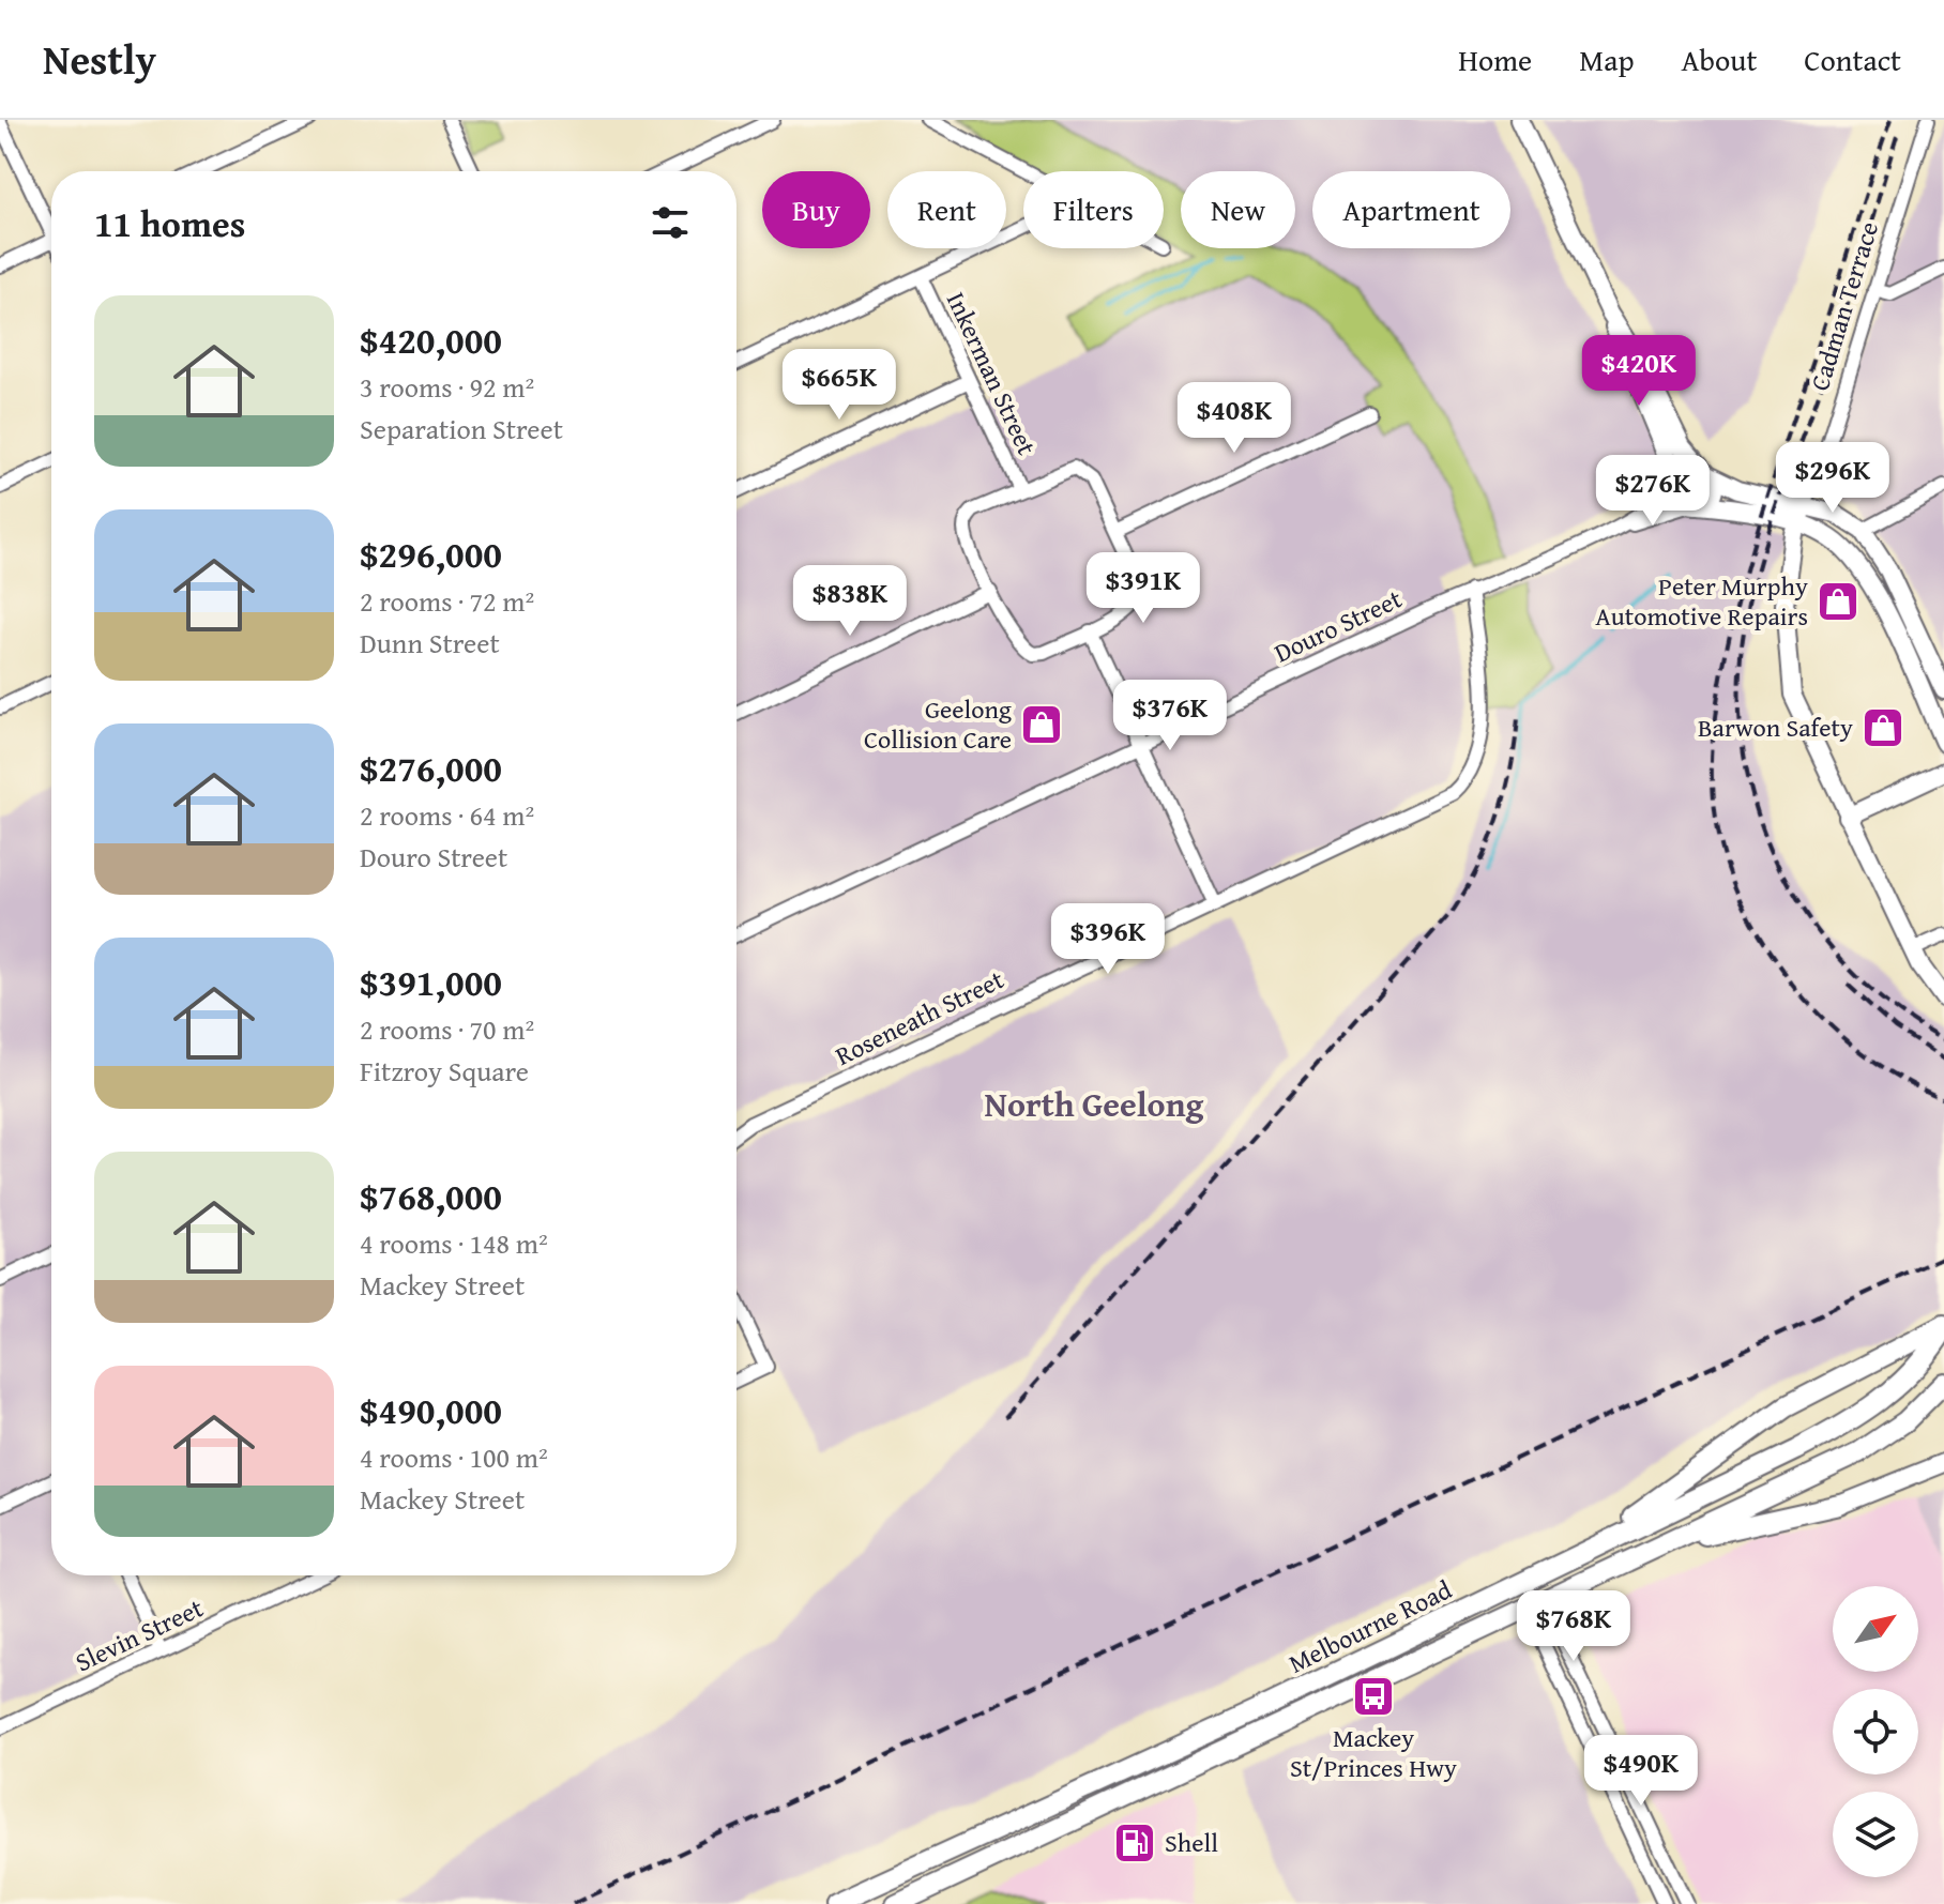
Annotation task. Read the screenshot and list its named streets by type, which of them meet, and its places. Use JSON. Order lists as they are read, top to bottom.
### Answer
{
  "streets": {
    "highway": ["Melbourne Road"],
    "street": [
      "Cadman Terrace",
      "Inkerman Street",
      "Douro Street",
      "Roseneath Street",
      "Slevin Street"
    ]
  },
  "crossings": [
    ["Douro Street", "Roseneath Street"]
  ],
  "districts": ["North Geelong"],
  "places": {
    "shop": ["Peter Murphy Automotive Repairs", "Geelong Collision Care", "Barwon Safety"],
    "bus stop": ["Mackey St/Princes Hwy"],
    "fuel station": ["Shell"]
  },
  "north": "top right",
  "page": {
    "header": "Nestly",
    "nav": [
      "Home",
      "Map",
      "About",
      "Contact"
    ],
    "chip": [
      "Buy",
      "Rent",
      "Filters",
      "New",
      "Apartment"
    ],
    "heading": "11 homes",
    "list": [
      {
        "name": "$420,000",
        "note": "3 rooms · 92 m² · Separation Street"
      },
      {
        "name": "$296,000",
        "note": "2 rooms · 72 m² · Dunn Street"
      },
      {
        "name": "$276,000",
        "note": "2 rooms · 64 m² · Douro Street"
      },
      {
        "name": "$391,000",
        "note": "2 rooms · 70 m² · Fitzroy Square"
      },
      {
        "name": "$768,000",
        "note": "4 rooms · 148 m² · Mackey Street"
      },
      {
        "name": "$490,000",
        "note": "4 rooms · 100 m² · Mackey Street"
      }
    ],
    "price": [
      "$420K",
      "$665K",
      "$408K",
      "$296K",
      "$276K",
      "$391K",
      "$838K",
      "$376K",
      "$396K",
      "$768K",
      "$490K"
    ]
  }
}
